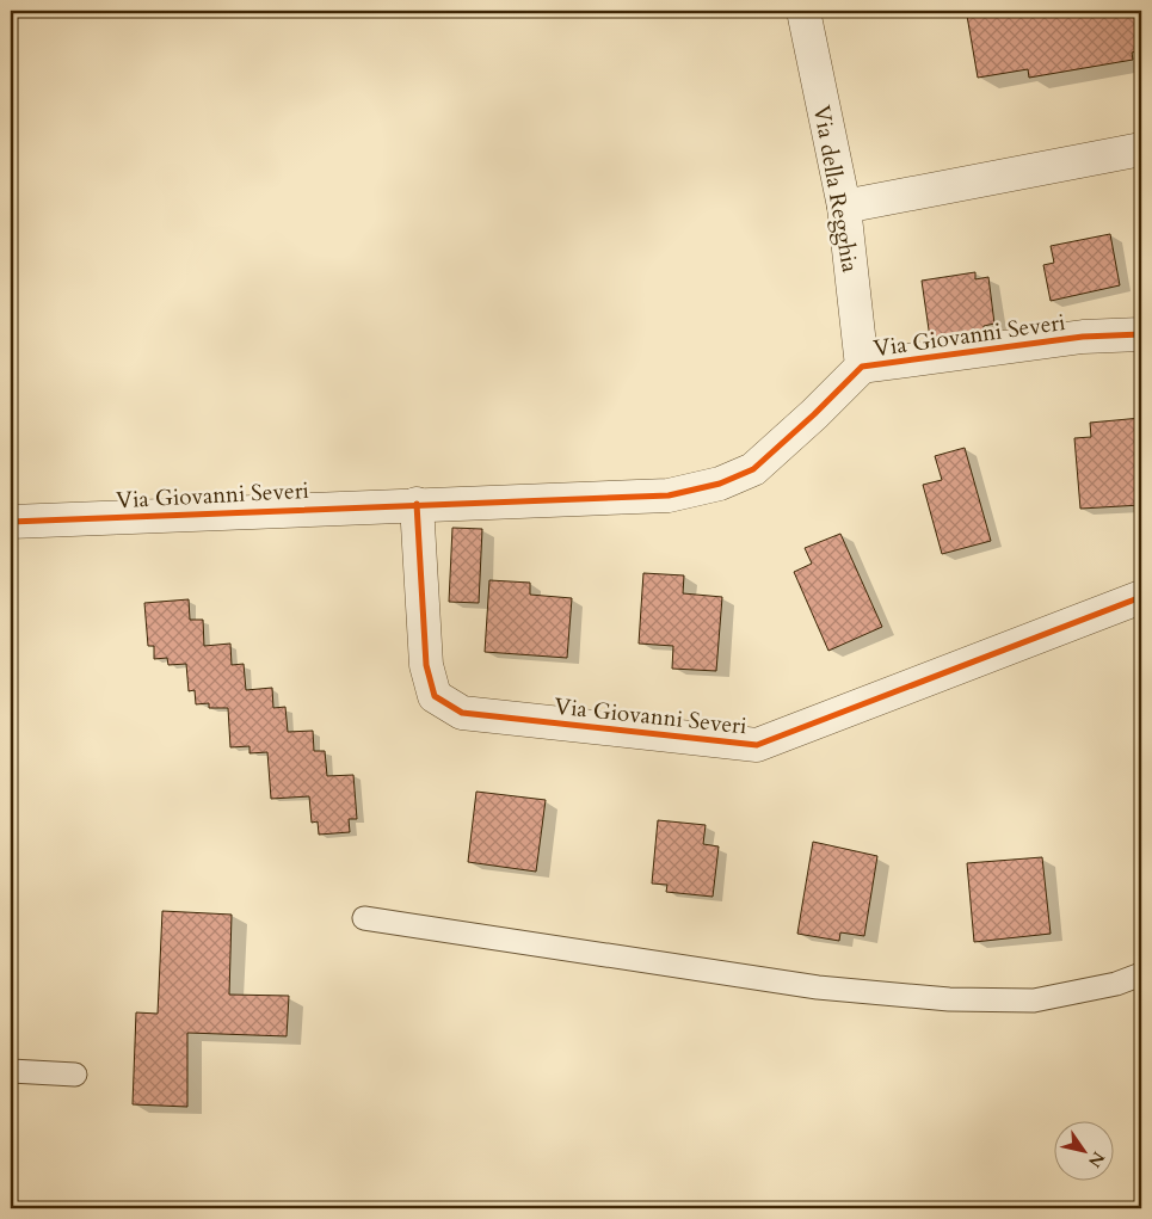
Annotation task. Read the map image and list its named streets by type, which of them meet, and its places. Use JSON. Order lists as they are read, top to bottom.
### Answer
{
  "streets": {
    "street": ["Via della Regghia", "Via Giovanni Severi"]
  },
  "crossings": [
    ["Via della Regghia", "Via Giovanni Severi"]
  ],
  "north": "bottom right"
}
